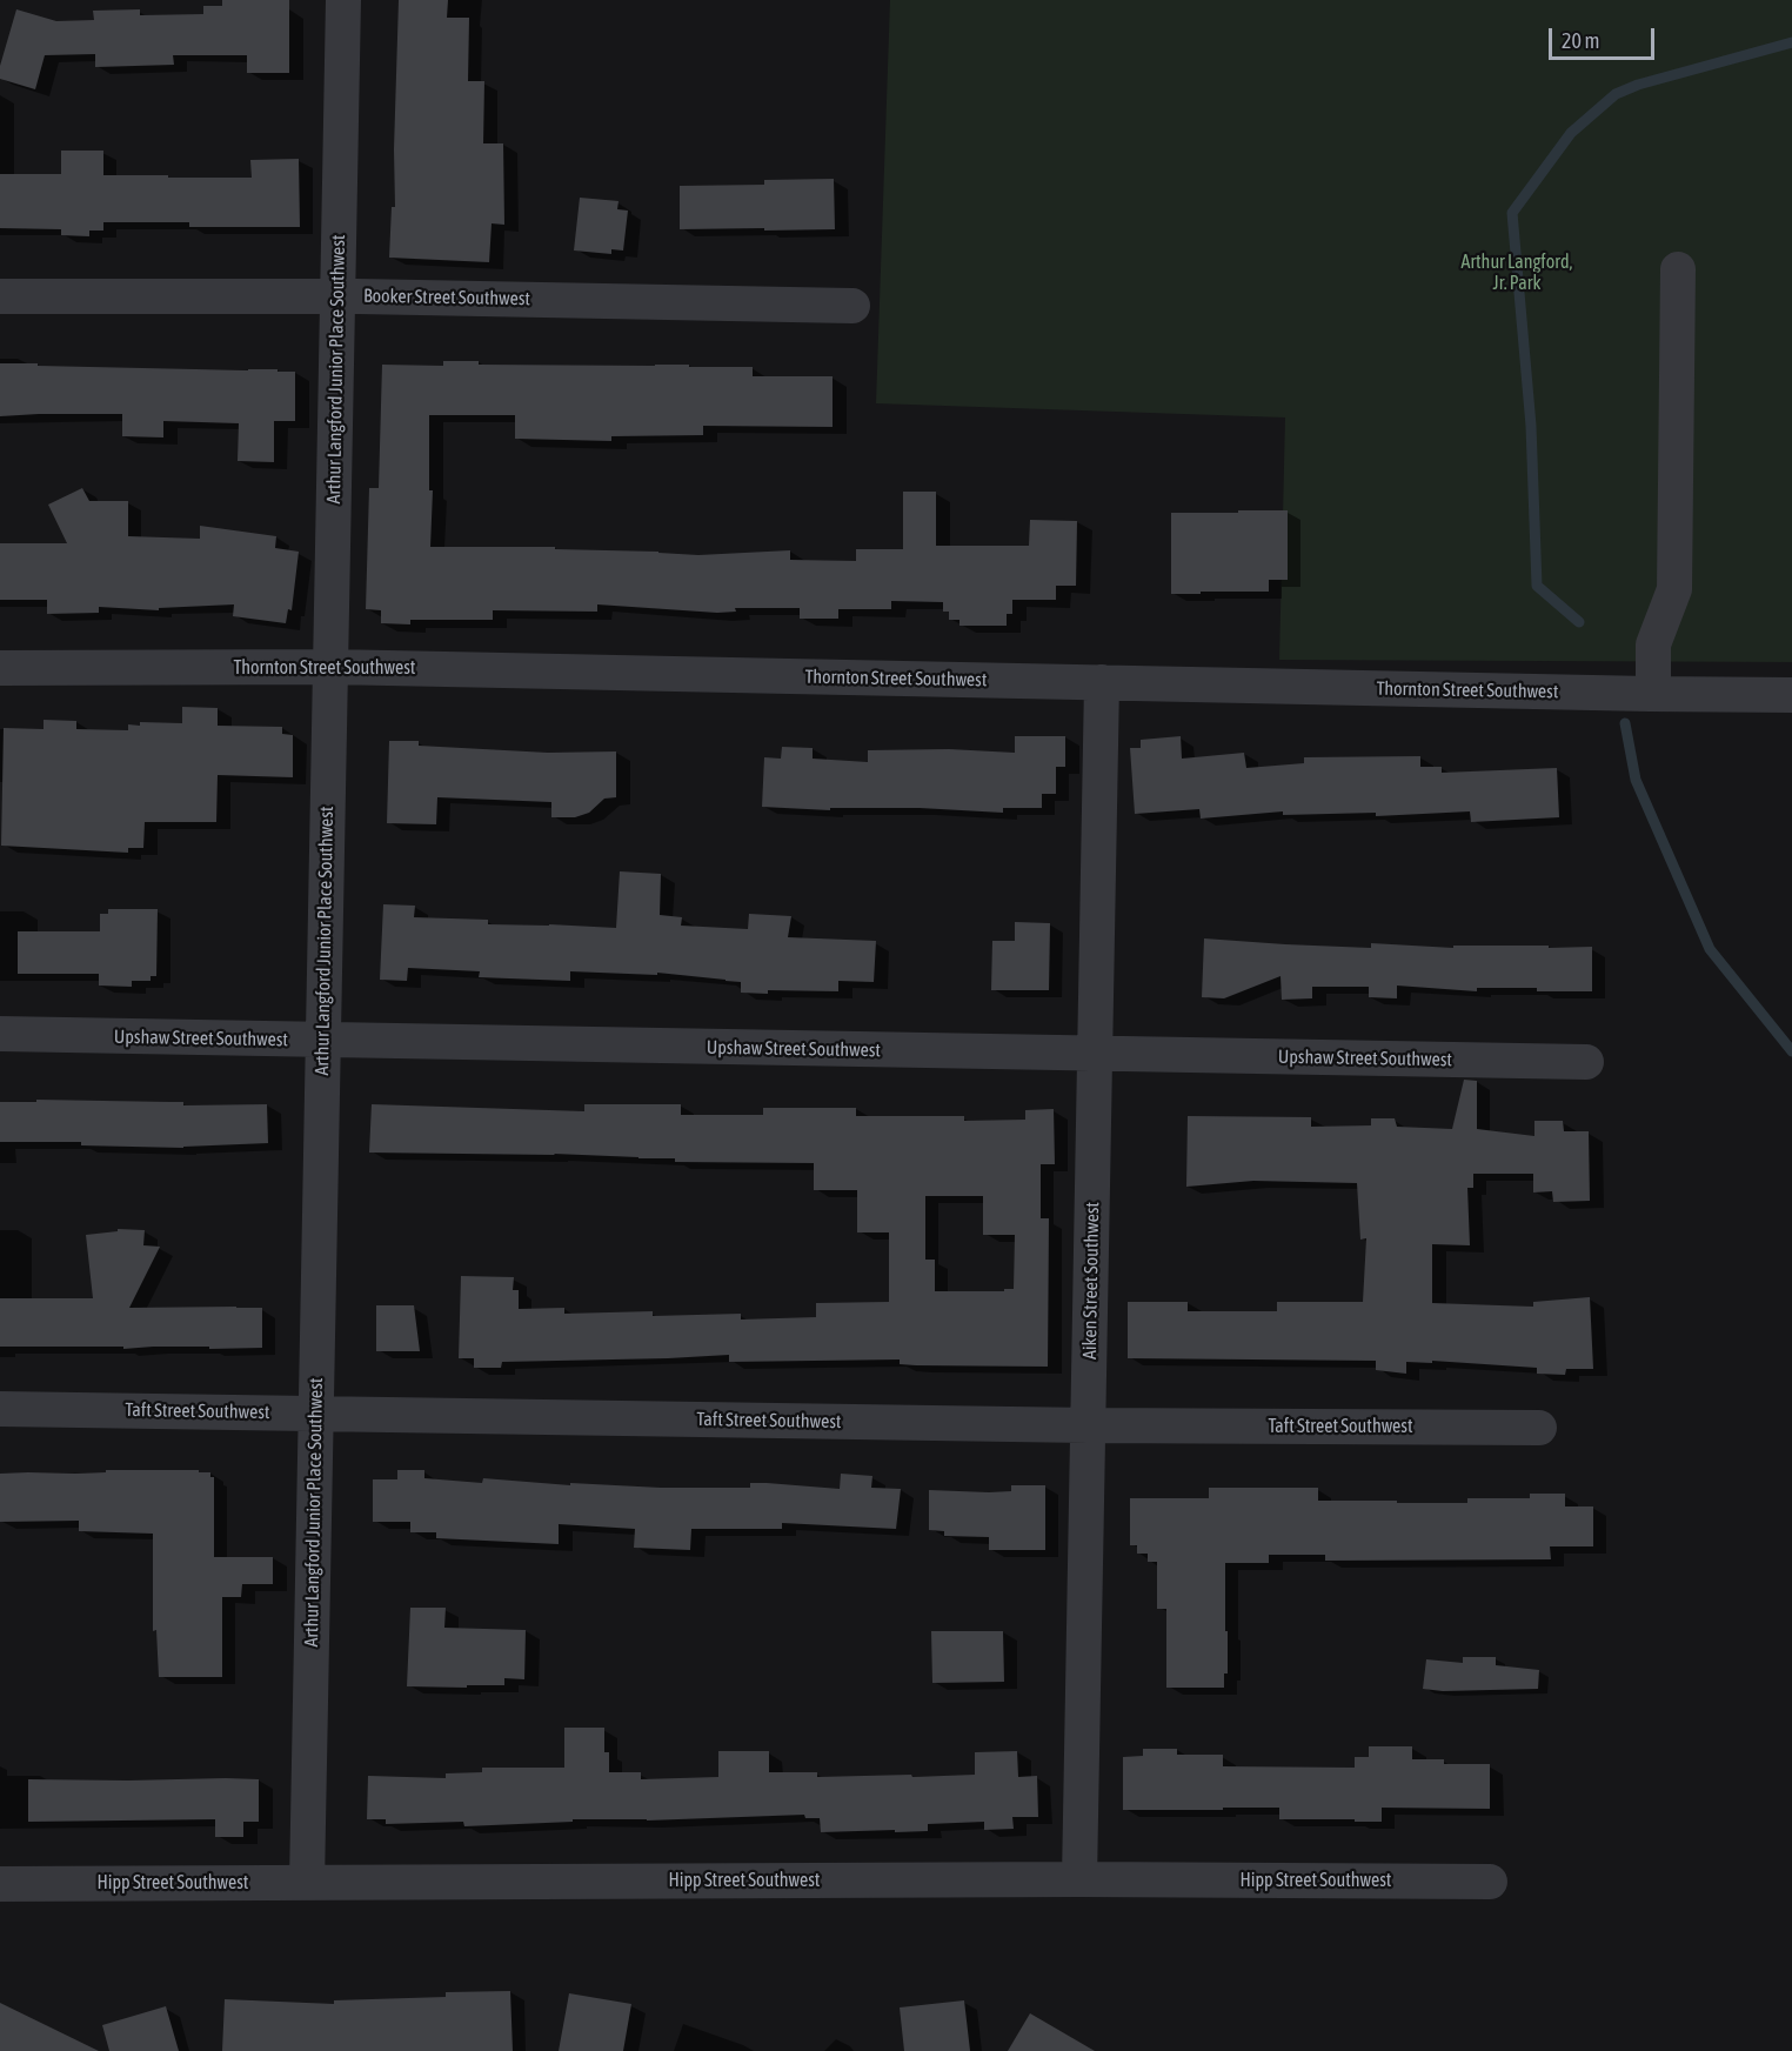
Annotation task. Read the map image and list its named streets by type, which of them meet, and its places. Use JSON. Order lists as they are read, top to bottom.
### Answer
{
  "streets": {
    "street": [
      "Booker Street Southwest",
      "Arthur Langford Junior Place Southwest",
      "Thornton Street Southwest",
      "Upshaw Street Southwest",
      "Aiken Street Southwest",
      "Taft Street Southwest",
      "Hipp Street Southwest"
    ]
  },
  "crossings": [
    ["Booker Street Southwest", "Arthur Langford Junior Place Southwest"],
    ["Arthur Langford Junior Place Southwest", "Thornton Street Southwest"],
    ["Arthur Langford Junior Place Southwest", "Upshaw Street Southwest"],
    ["Arthur Langford Junior Place Southwest", "Taft Street Southwest"],
    ["Arthur Langford Junior Place Southwest", "Hipp Street Southwest"],
    ["Thornton Street Southwest", "Aiken Street Southwest"],
    ["Upshaw Street Southwest", "Aiken Street Southwest"],
    ["Aiken Street Southwest", "Taft Street Southwest"],
    ["Aiken Street Southwest", "Hipp Street Southwest"]
  ],
  "parks": ["Arthur Langford, Jr. Park"],
  "scale_bar": "20 m"
}
